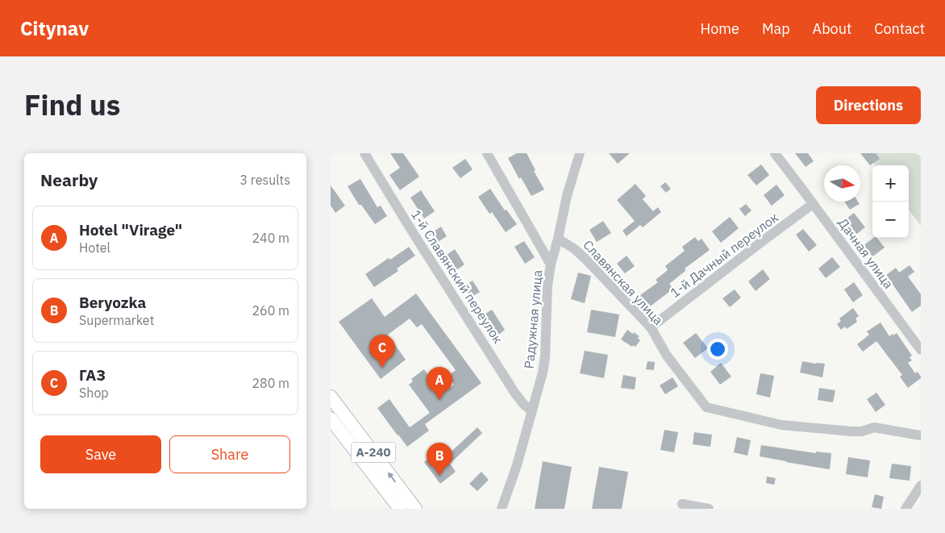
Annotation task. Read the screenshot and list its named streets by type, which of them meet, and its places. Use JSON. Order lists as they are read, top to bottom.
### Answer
{
  "streets": {
    "main road": ["А-240"],
    "street": [
      "Дачная улица",
      "1-й Дачный переулок",
      "1-й Славянский переулок",
      "Славянская улица",
      "Радужная улица"
    ]
  },
  "crossings": [
    ["Дачная улица", "1-й Дачный переулок"],
    ["1-й Дачный переулок", "Славянская улица"],
    ["1-й Славянский переулок", "Радужная улица"],
    ["Славянская улица", "Радужная улица"]
  ],
  "north": "right",
  "page": {
    "header": "Citynav",
    "nav": [
      "Home",
      "Map",
      "About",
      "Contact"
    ],
    "title": "Find us",
    "buttons": [
      "Directions",
      ["Save", "Share"]
    ],
    "heading": ["Nearby", "3 results"],
    "map_buttons": ["+", "−"],
    "list": [
      {
        "mark": "A",
        "name": "Hotel \"Virage\"",
        "note": "Hotel",
        "value": "240 m"
      },
      {
        "mark": "B",
        "name": "Beryozka",
        "note": "Supermarket",
        "value": "260 m"
      },
      {
        "mark": "C",
        "name": "ГАЗ",
        "note": "Shop",
        "value": "280 m"
      }
    ],
    "pins": ["C", "A", "B"]
  }
}
